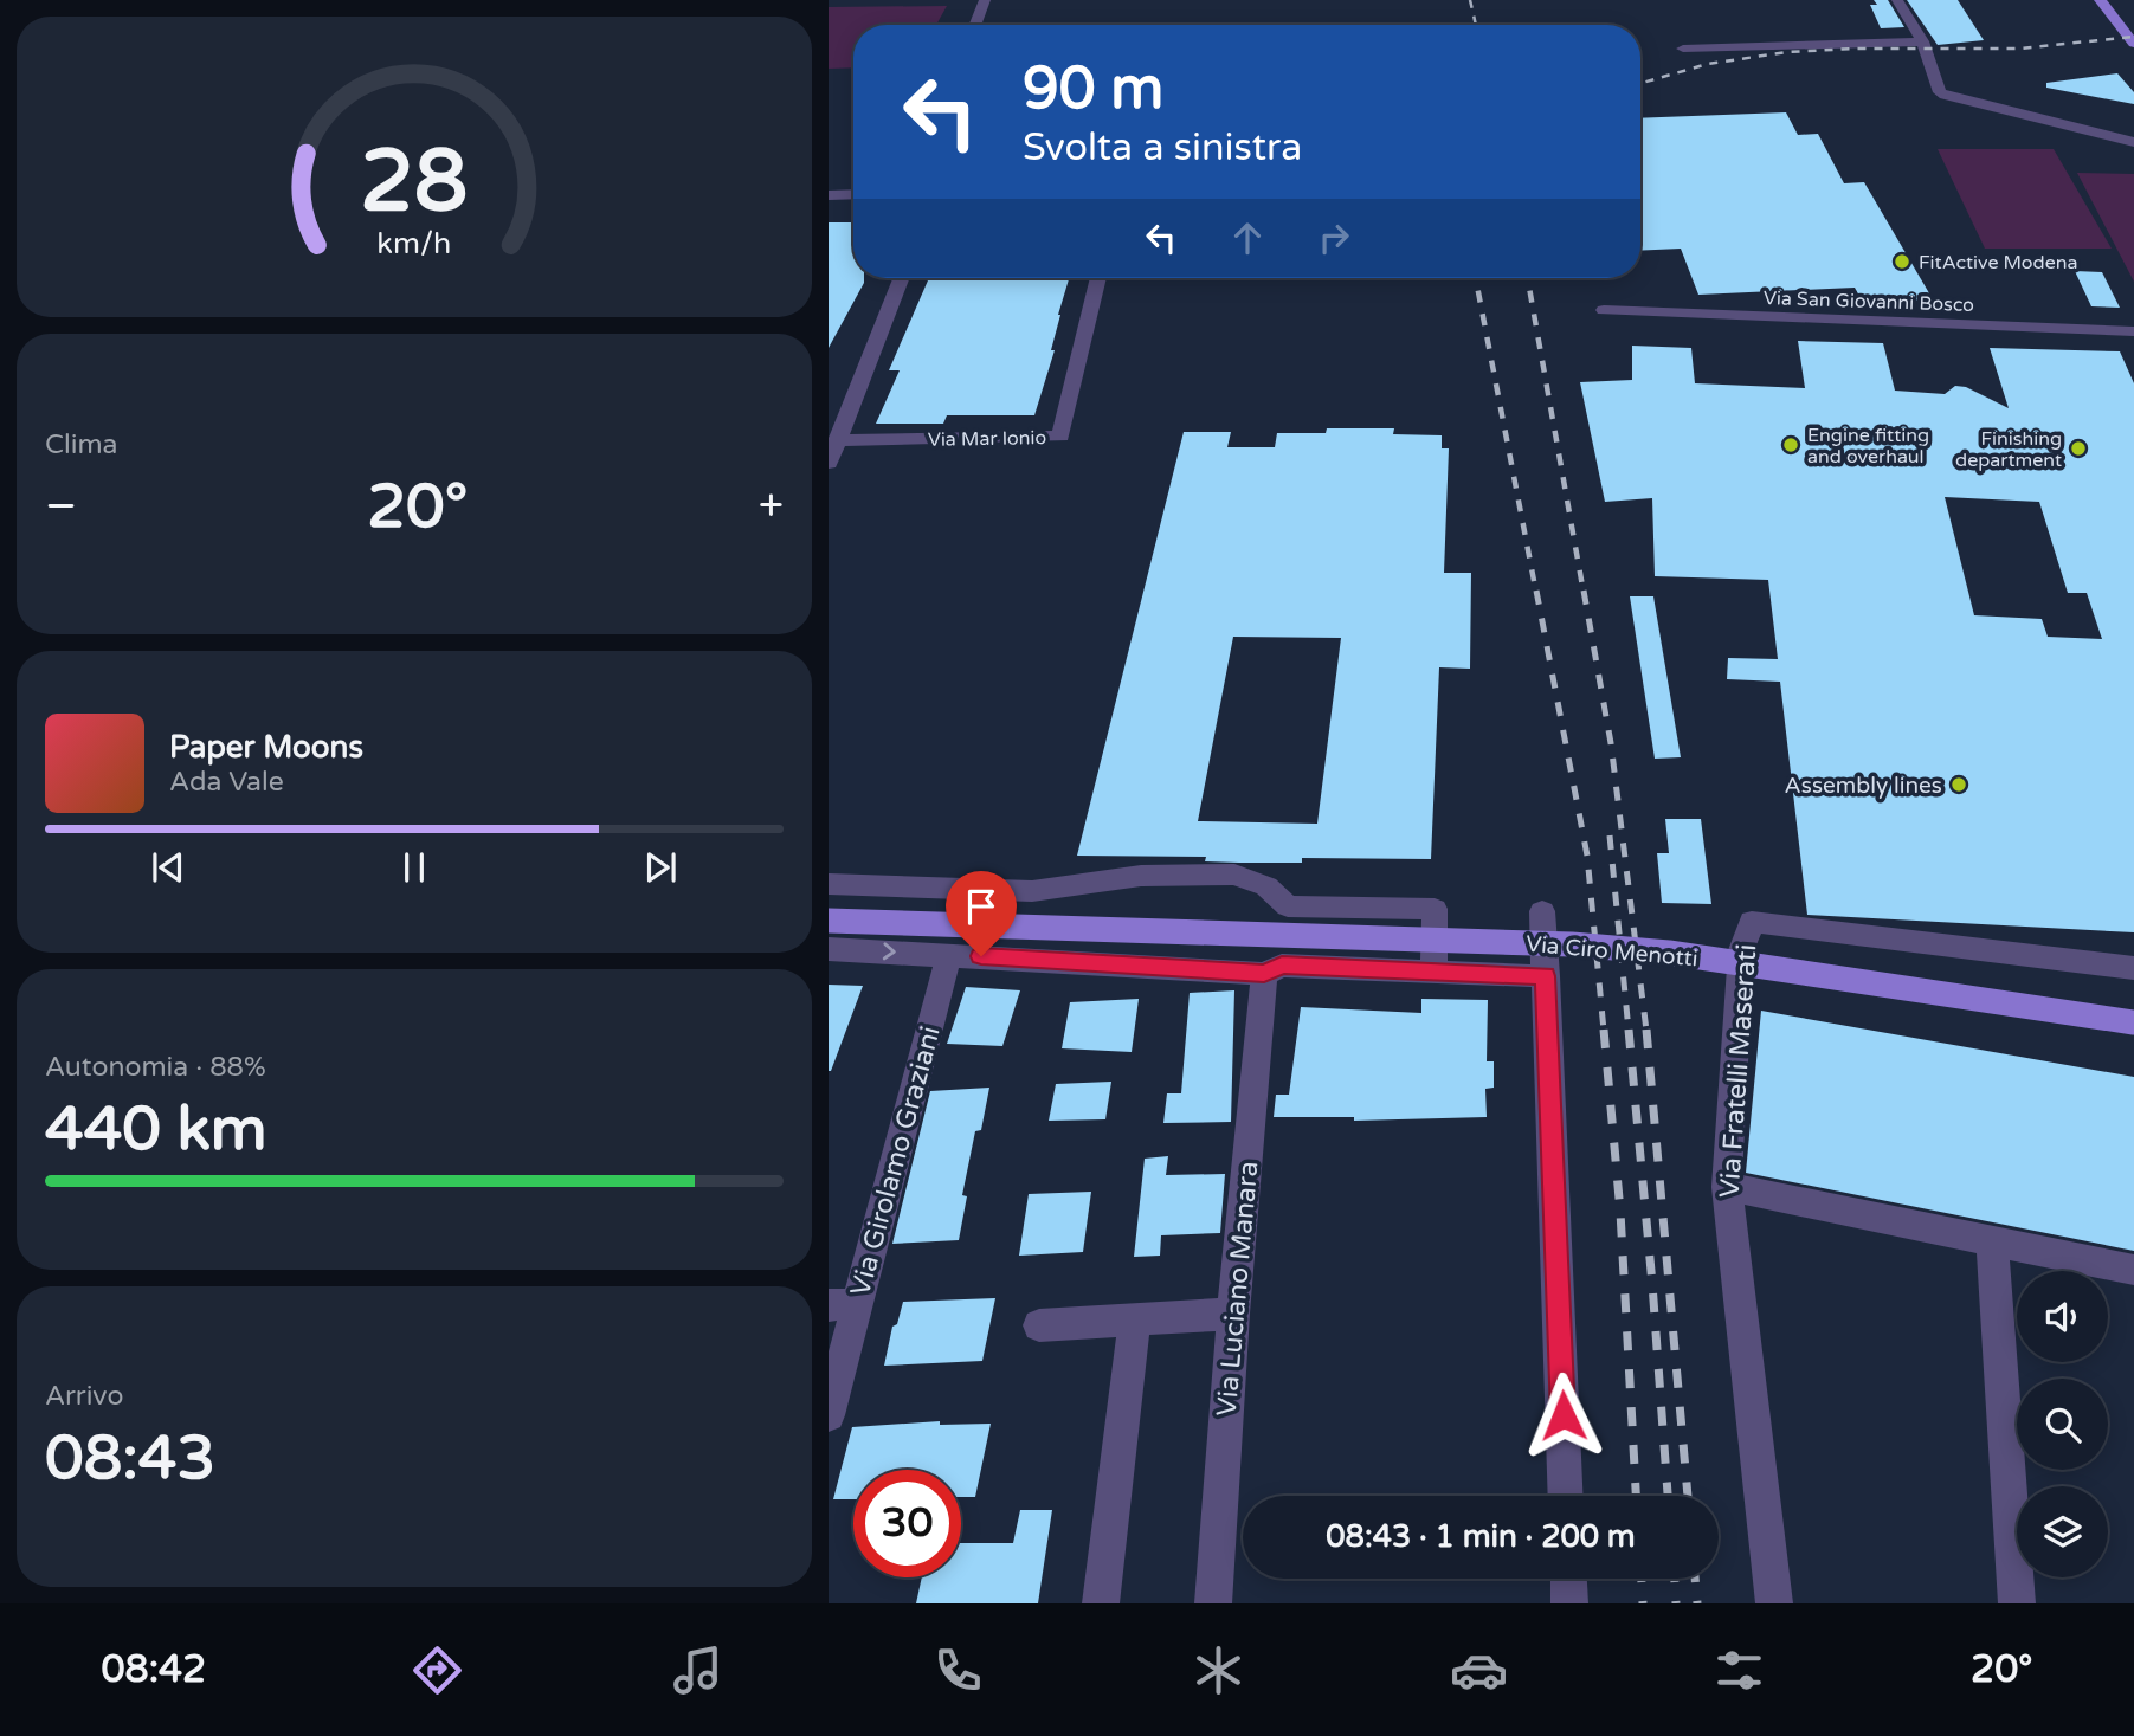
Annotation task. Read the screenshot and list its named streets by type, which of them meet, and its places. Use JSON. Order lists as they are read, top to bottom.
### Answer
{
  "streets": {
    "main road": ["Via Ciro Menotti"],
    "street": [
      "Via San Giovanni Bosco",
      "Via Mar Ionio",
      "Via Fratelli Maserati",
      "Via Girolamo Graziani",
      "Via Luciano Manara"
    ]
  },
  "places": [
    "FitActive Modena",
    "Engine fitting and overhaul",
    "Finishing department",
    "Assembly lines"
  ],
  "page": {
    "turn": ["90 m", "Svolta a sinistra"],
    "tile": [
      "Clima",
      ["Autonomia · 88%", "440 km"],
      ["Arrivo", "08:43"]
    ],
    "heat": ["−", "20°", "+"],
    "song": ["Paper Moons", "Ada Vale"],
    "limit": "30",
    "trip": "08:43 · 1 min · 200 m",
    "tabs": ["08:42", "20°"],
    "gauge": ["28", "km/h"]
  }
}
